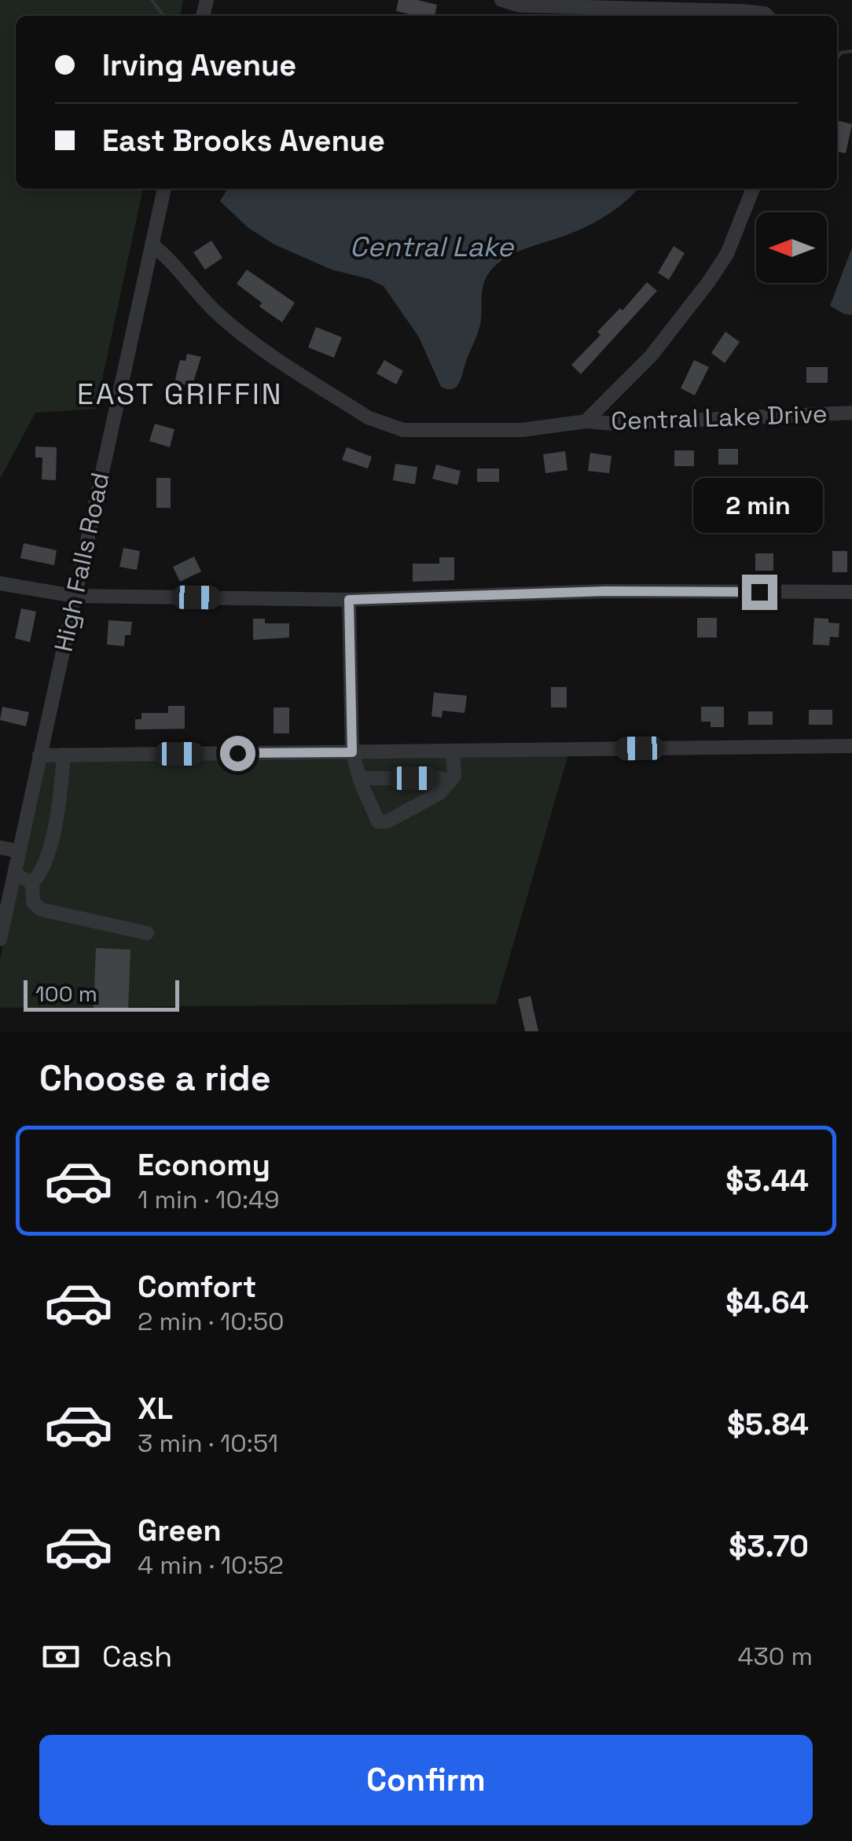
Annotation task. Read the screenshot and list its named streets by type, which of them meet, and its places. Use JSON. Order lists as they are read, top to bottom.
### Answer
{
  "streets": {
    "street": ["Central Lake Drive", "High Falls Road"]
  },
  "crossings": [
    ["Central Lake Drive", "High Falls Road"]
  ],
  "districts": ["EAST GRIFFIN"],
  "water": ["Central Lake"],
  "scale_bar": "100 m",
  "north": "left",
  "page": {
    "banner": ["Irving Avenue", "East Brooks Avenue"],
    "bubble": "2 min",
    "scale": "100 m",
    "heading": "Choose a ride",
    "list": [
      {
        "name": "Economy",
        "note": "1 min · 10:49",
        "value": "$3.44"
      },
      {
        "name": "Comfort",
        "note": "2 min · 10:50",
        "value": "$4.64"
      },
      {
        "name": "XL",
        "note": "3 min · 10:51",
        "value": "$5.84"
      },
      {
        "name": "Green",
        "note": "4 min · 10:52",
        "value": "$3.70"
      }
    ],
    "pay": ["Cash", "430 m"],
    "buttons": "Confirm"
  }
}
